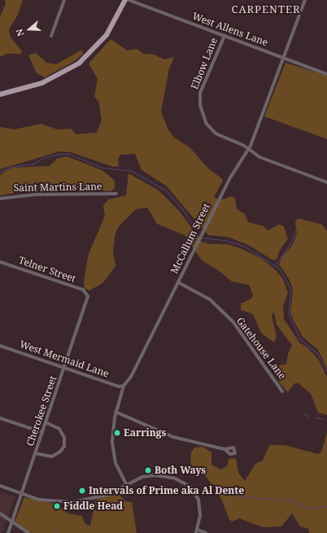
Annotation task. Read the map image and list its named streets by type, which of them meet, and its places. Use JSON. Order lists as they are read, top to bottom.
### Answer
{
  "streets": {
    "street": [
      "West Allens Lane",
      "Elbow Lane",
      "Saint Martins Lane",
      "McCallum Street",
      "Telner Street",
      "Gatehouse Lane",
      "West Mermaid Lane",
      "Cherokee Street"
    ]
  },
  "crossings": [
    ["West Allens Lane", "Elbow Lane"],
    ["West Allens Lane", "McCallum Street"],
    ["Elbow Lane", "McCallum Street"],
    ["McCallum Street", "Gatehouse Lane"],
    ["McCallum Street", "West Mermaid Lane"],
    ["Telner Street", "Cherokee Street"],
    ["West Mermaid Lane", "Cherokee Street"]
  ],
  "districts": ["CARPENTER"],
  "places": [
    "Earrings",
    "Both Ways",
    "Intervals of Prime aka Al Dente",
    "Fiddle Head"
  ],
  "north": "left"
}
